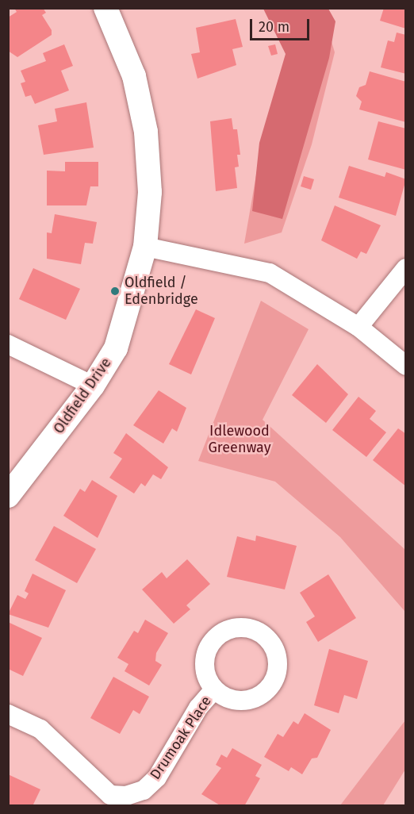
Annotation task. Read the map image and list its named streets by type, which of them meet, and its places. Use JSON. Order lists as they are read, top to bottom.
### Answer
{
  "streets": {
    "street": ["Oldfield Drive", "Drumoak Place"]
  },
  "parks": ["Idlewood Greenway"],
  "places": ["Oldfield / Edenbridge"],
  "scale_bar": "20 m"
}
